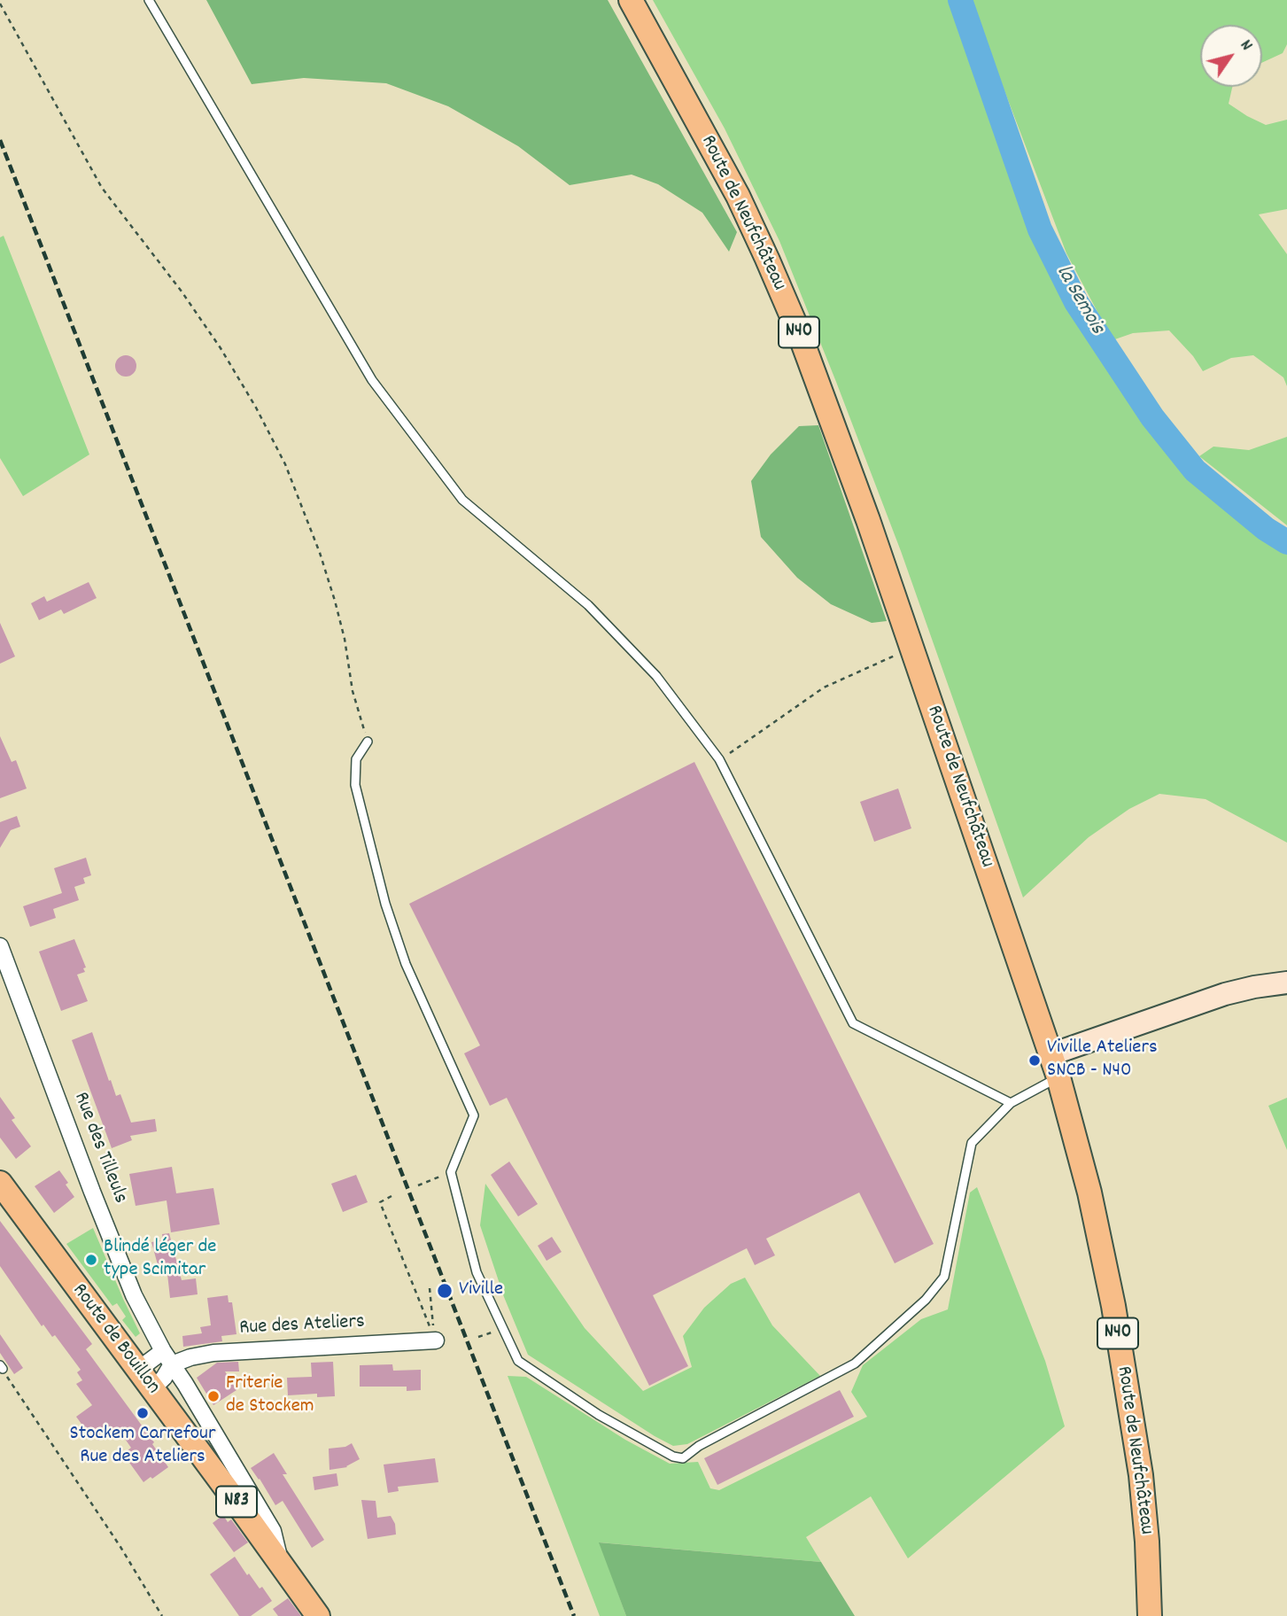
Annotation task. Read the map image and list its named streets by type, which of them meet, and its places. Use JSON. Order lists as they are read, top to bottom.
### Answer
{
  "streets": {
    "main road": [
      "Route de Neufchâteau",
      "N40",
      "Route de Bouillon",
      "N83"
    ],
    "street": ["Rue des Tilleuls", "Rue des Ateliers"]
  },
  "crossings": [
    ["Rue des Tilleuls", "Rue des Ateliers"],
    ["Rue des Tilleuls", "Route de Bouillon"]
  ],
  "water": ["la Semois"],
  "places": [
    "Viville Ateliers SNCB - N40",
    "Blindé léger de type Scimitar",
    "Viville",
    "Friterie de Stockem",
    "Stockem Carrefour Rue des Ateliers"
  ],
  "north": "top right"
}
